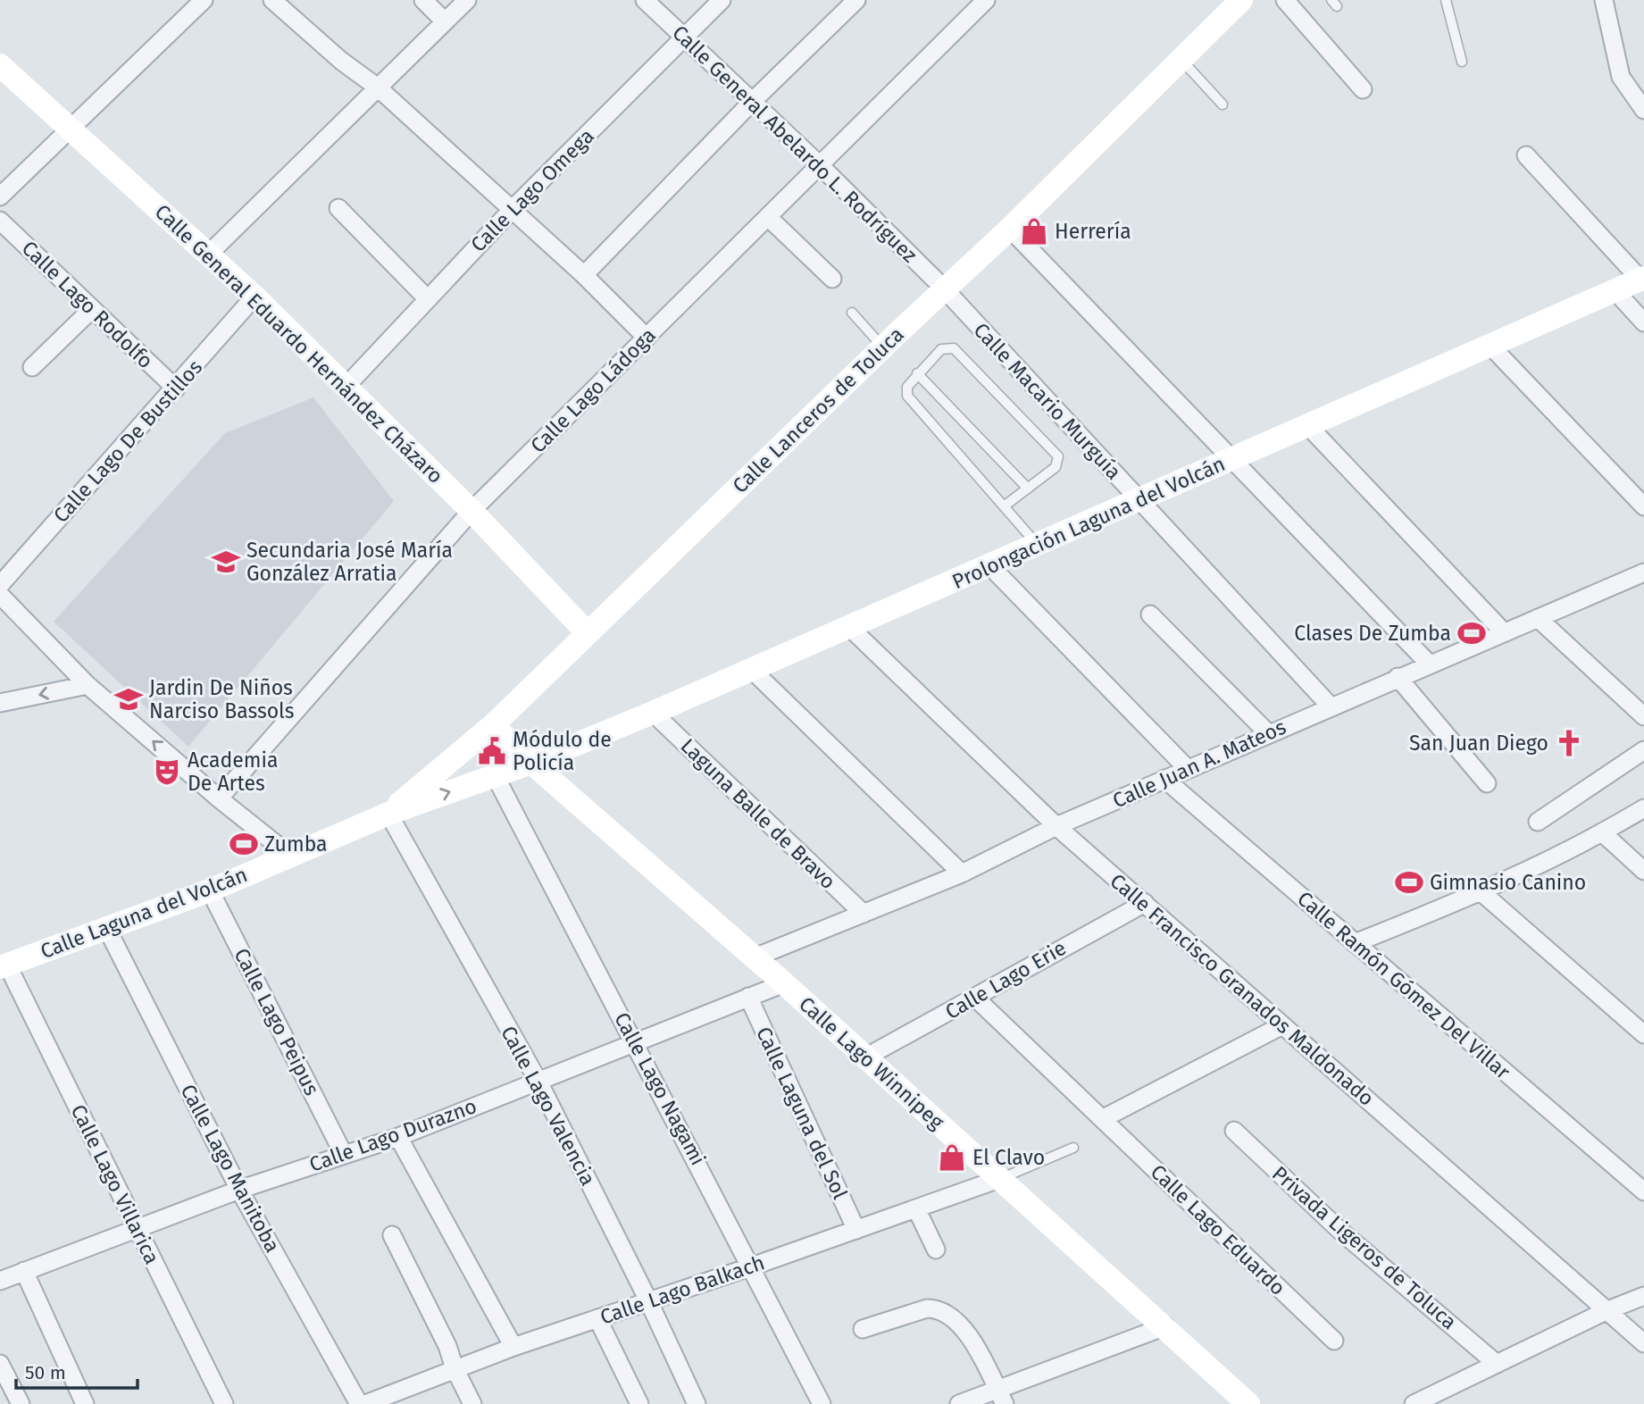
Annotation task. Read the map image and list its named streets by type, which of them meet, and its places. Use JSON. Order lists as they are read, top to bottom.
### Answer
{
  "streets": {
    "main road": [
      "Calle General Eduardo Hernández Cházaro",
      "Calle Lanceros de Toluca",
      "Prolongación Laguna del Volcán",
      "Calle Laguna del Volcán",
      "Calle Lago Winnipeg"
    ],
    "street": [
      "Calle General Abelardo L. Rodríguez",
      "Calle Lago Omega",
      "Calle Lago Rodolfo",
      "Calle Lago Ládoga",
      "Calle Macario Murguía",
      "Calle Lago De Bustillos",
      "Calle Juan A. Mateos",
      "Laguna Balle de Bravo",
      "Calle Lago Erie",
      "Calle Ramón Gómez Del Villar",
      "Calle Francisco Granados Maldonado",
      "Calle Lago Peipus",
      "Calle Lago Nagami",
      "Calle Lago Valencia",
      "Calle Laguna del Sol",
      "Calle Lago Durazno",
      "Calle Lago Manitoba",
      "Calle Lago Villarica",
      "Calle Lago Eduardo",
      "Privada Ligeros de Toluca",
      "Calle Lago Balkach"
    ]
  },
  "crossings": [
    ["Calle General Abelardo L. Rodríguez", "Calle Lago Omega"],
    ["Calle General Abelardo L. Rodríguez", "Calle Lago Ládoga"],
    ["Calle General Abelardo L. Rodríguez", "Calle Macario Murguía"],
    ["Calle General Abelardo L. Rodríguez", "Calle Lanceros de Toluca"],
    ["Calle Lago Omega", "Calle General Eduardo Hernández Cházaro"],
    ["Calle Lago Rodolfo", "Calle Lago De Bustillos"],
    ["Calle General Eduardo Hernández Cházaro", "Calle Lago Ládoga"],
    ["Calle General Eduardo Hernández Cházaro", "Calle Lanceros de Toluca"],
    ["Calle General Eduardo Hernández Cházaro", "Calle Lago De Bustillos"],
    ["Calle Macario Murguía", "Calle Lanceros de Toluca"],
    ["Calle Macario Murguía", "Prolongación Laguna del Volcán"],
    ["Calle Macario Murguía", "Calle Juan A. Mateos"],
    ["Calle Lanceros de Toluca", "Calle Laguna del Volcán"],
    ["Calle Lanceros de Toluca", "Calle Lago Winnipeg"],
    ["Calle Lanceros de Toluca", "Calle Lago Valencia"],
    ["Prolongación Laguna del Volcán", "Laguna Balle de Bravo"],
    ["Prolongación Laguna del Volcán", "Calle Laguna del Volcán"],
    ["Prolongación Laguna del Volcán", "Calle Francisco Granados Maldonado"],
    ["Prolongación Laguna del Volcán", "Calle Lago Winnipeg"],
    ["Calle Juan A. Mateos", "Laguna Balle de Bravo"],
    ["Calle Juan A. Mateos", "Calle Ramón Gómez Del Villar"],
    ["Calle Juan A. Mateos", "Calle Francisco Granados Maldonado"],
    ["Calle Juan A. Mateos", "Calle Lago Winnipeg"],
    ["Calle Laguna del Volcán", "Calle Lago Peipus"],
    ["Calle Laguna del Volcán", "Calle Lago Winnipeg"],
    ["Calle Laguna del Volcán", "Calle Lago Nagami"],
    ["Calle Laguna del Volcán", "Calle Lago Valencia"],
    ["Calle Laguna del Volcán", "Calle Lago Manitoba"],
    ["Calle Laguna del Volcán", "Calle Lago Villarica"],
    ["Calle Lago Erie", "Calle Francisco Granados Maldonado"],
    ["Calle Lago Erie", "Calle Lago Winnipeg"],
    ["Calle Lago Erie", "Calle Lago Eduardo"],
    ["Calle Lago Peipus", "Calle Lago Durazno"],
    ["Calle Lago Winnipeg", "Calle Lago Durazno"],
    ["Calle Lago Winnipeg", "Calle Lago Balkach"],
    ["Calle Lago Nagami", "Calle Lago Durazno"],
    ["Calle Lago Nagami", "Calle Lago Balkach"],
    ["Calle Lago Valencia", "Calle Lago Durazno"],
    ["Calle Lago Valencia", "Calle Lago Balkach"],
    ["Calle Laguna del Sol", "Calle Lago Durazno"],
    ["Calle Laguna del Sol", "Calle Lago Balkach"],
    ["Calle Lago Durazno", "Calle Lago Manitoba"],
    ["Calle Lago Durazno", "Calle Lago Villarica"]
  ],
  "places": {
    "shop": ["Herrería", "El Clavo"],
    "school or university": ["Secundaria José María González Arratia", "Jardin De Niños Narciso Bassols"],
    "sports": ["Clases De Zumba", "Zumba", "Gimnasio Canino"],
    "church": ["San Juan Diego"],
    "public building": ["Módulo de Policía"],
    "theatre": ["Academia De Artes"]
  },
  "scale_bar": "50 m"
}
